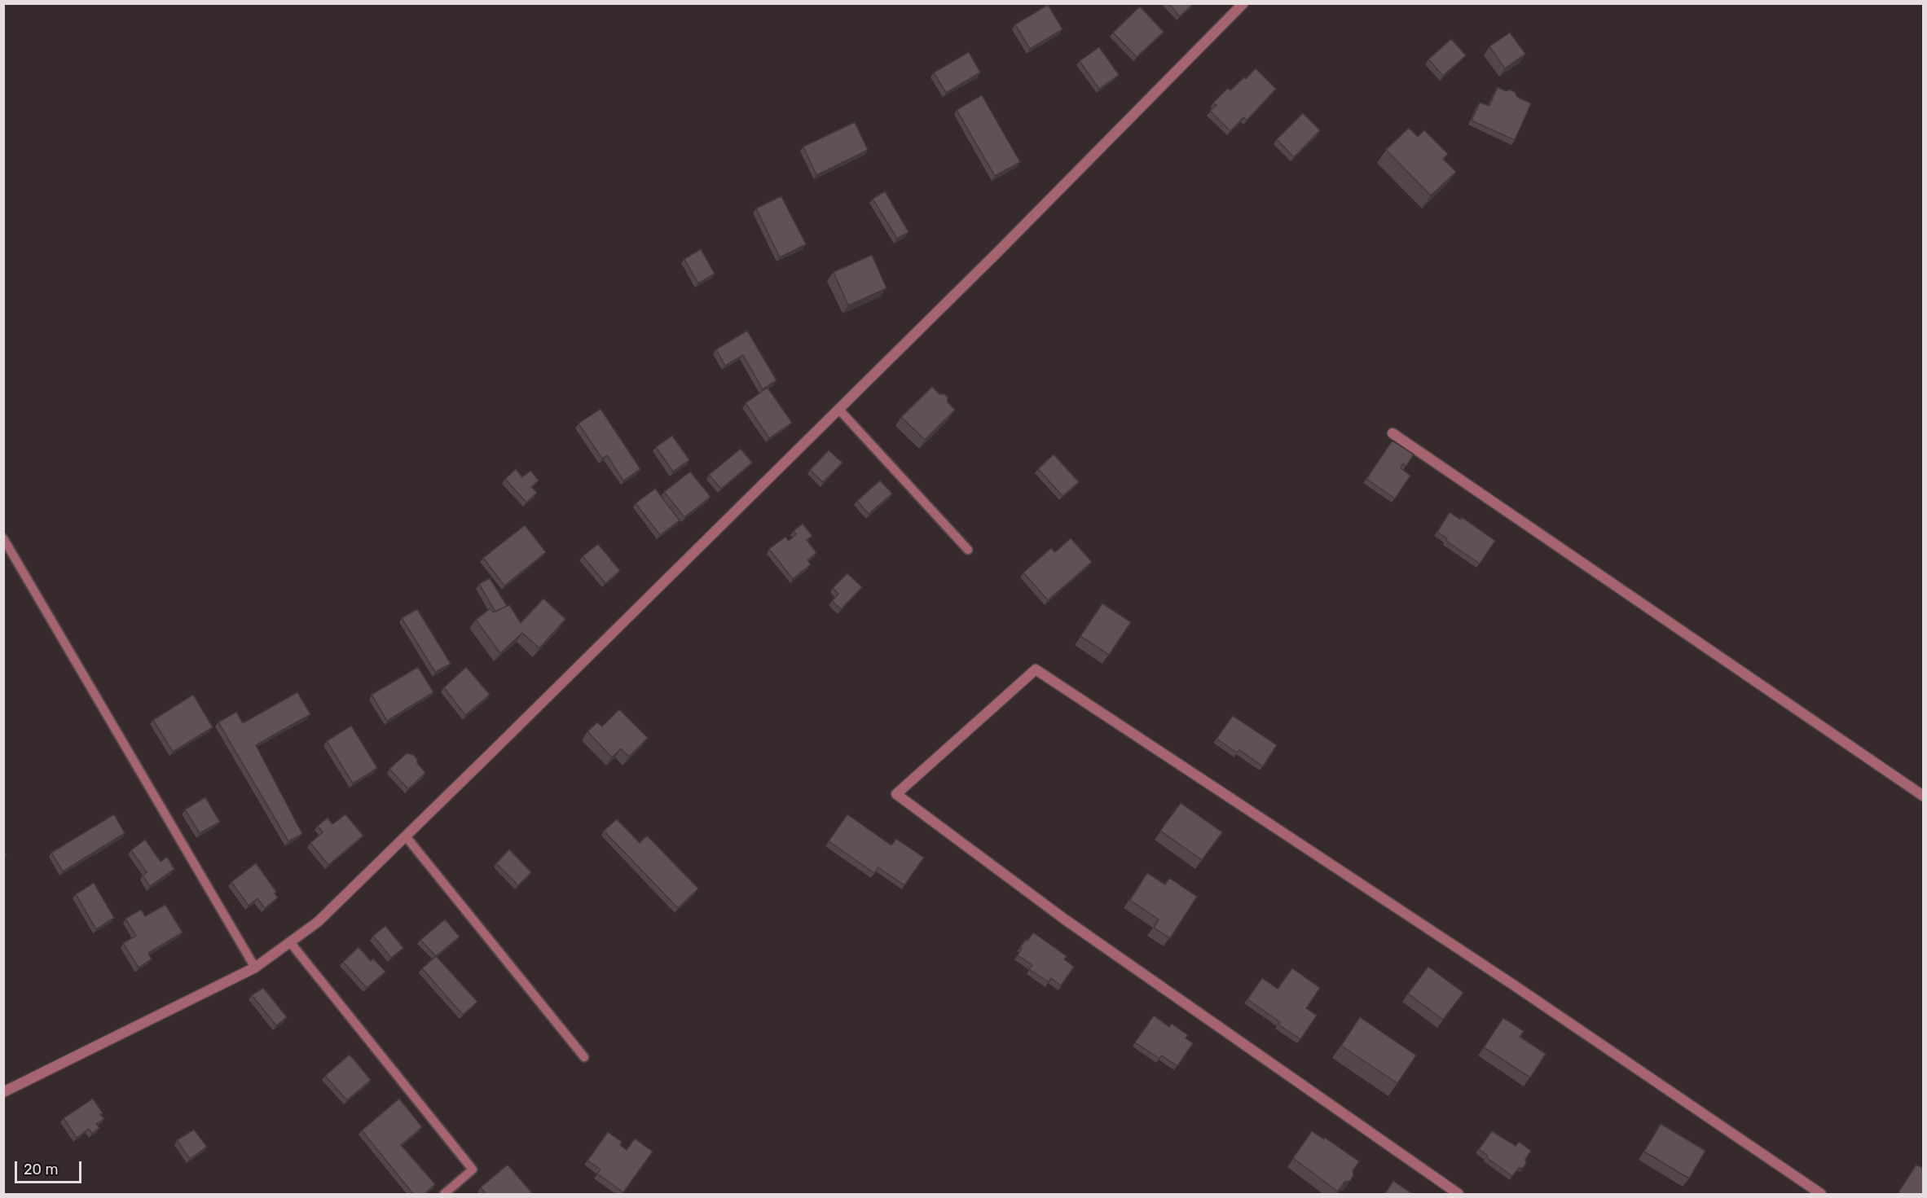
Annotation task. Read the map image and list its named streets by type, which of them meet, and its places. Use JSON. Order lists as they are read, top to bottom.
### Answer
{
  "scale_bar": "20 m"
}
